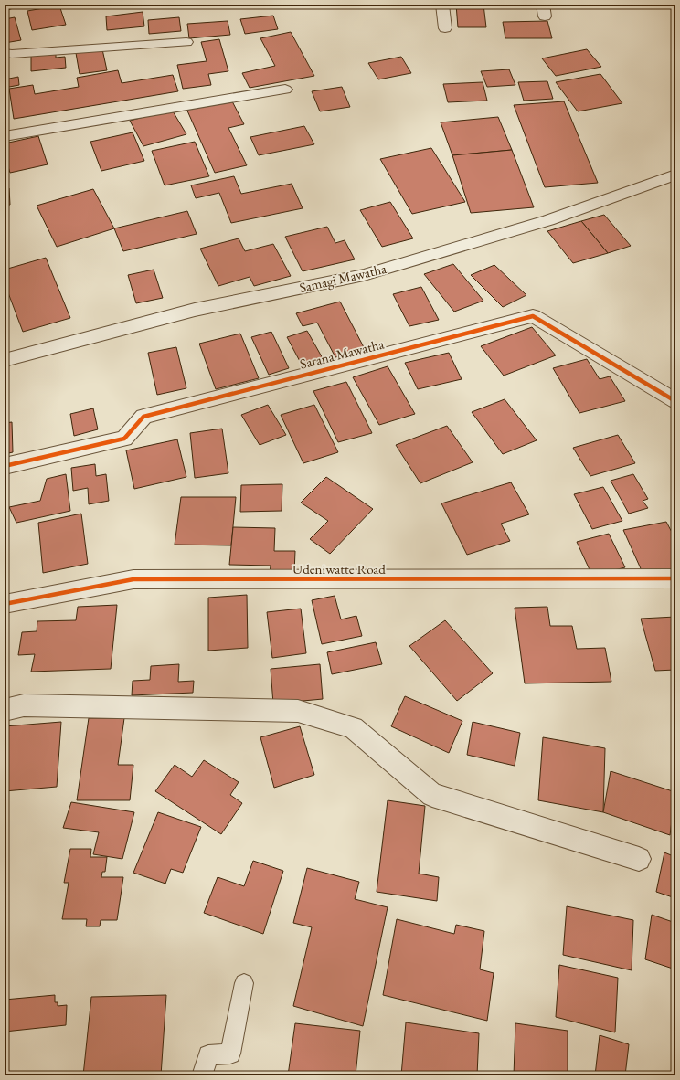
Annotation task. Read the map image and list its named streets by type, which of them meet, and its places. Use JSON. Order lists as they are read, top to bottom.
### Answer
{
  "streets": {
    "street": ["Samagi Mawatha", "Sarana Mawatha", "Udeniwatte Road"]
  }
}
